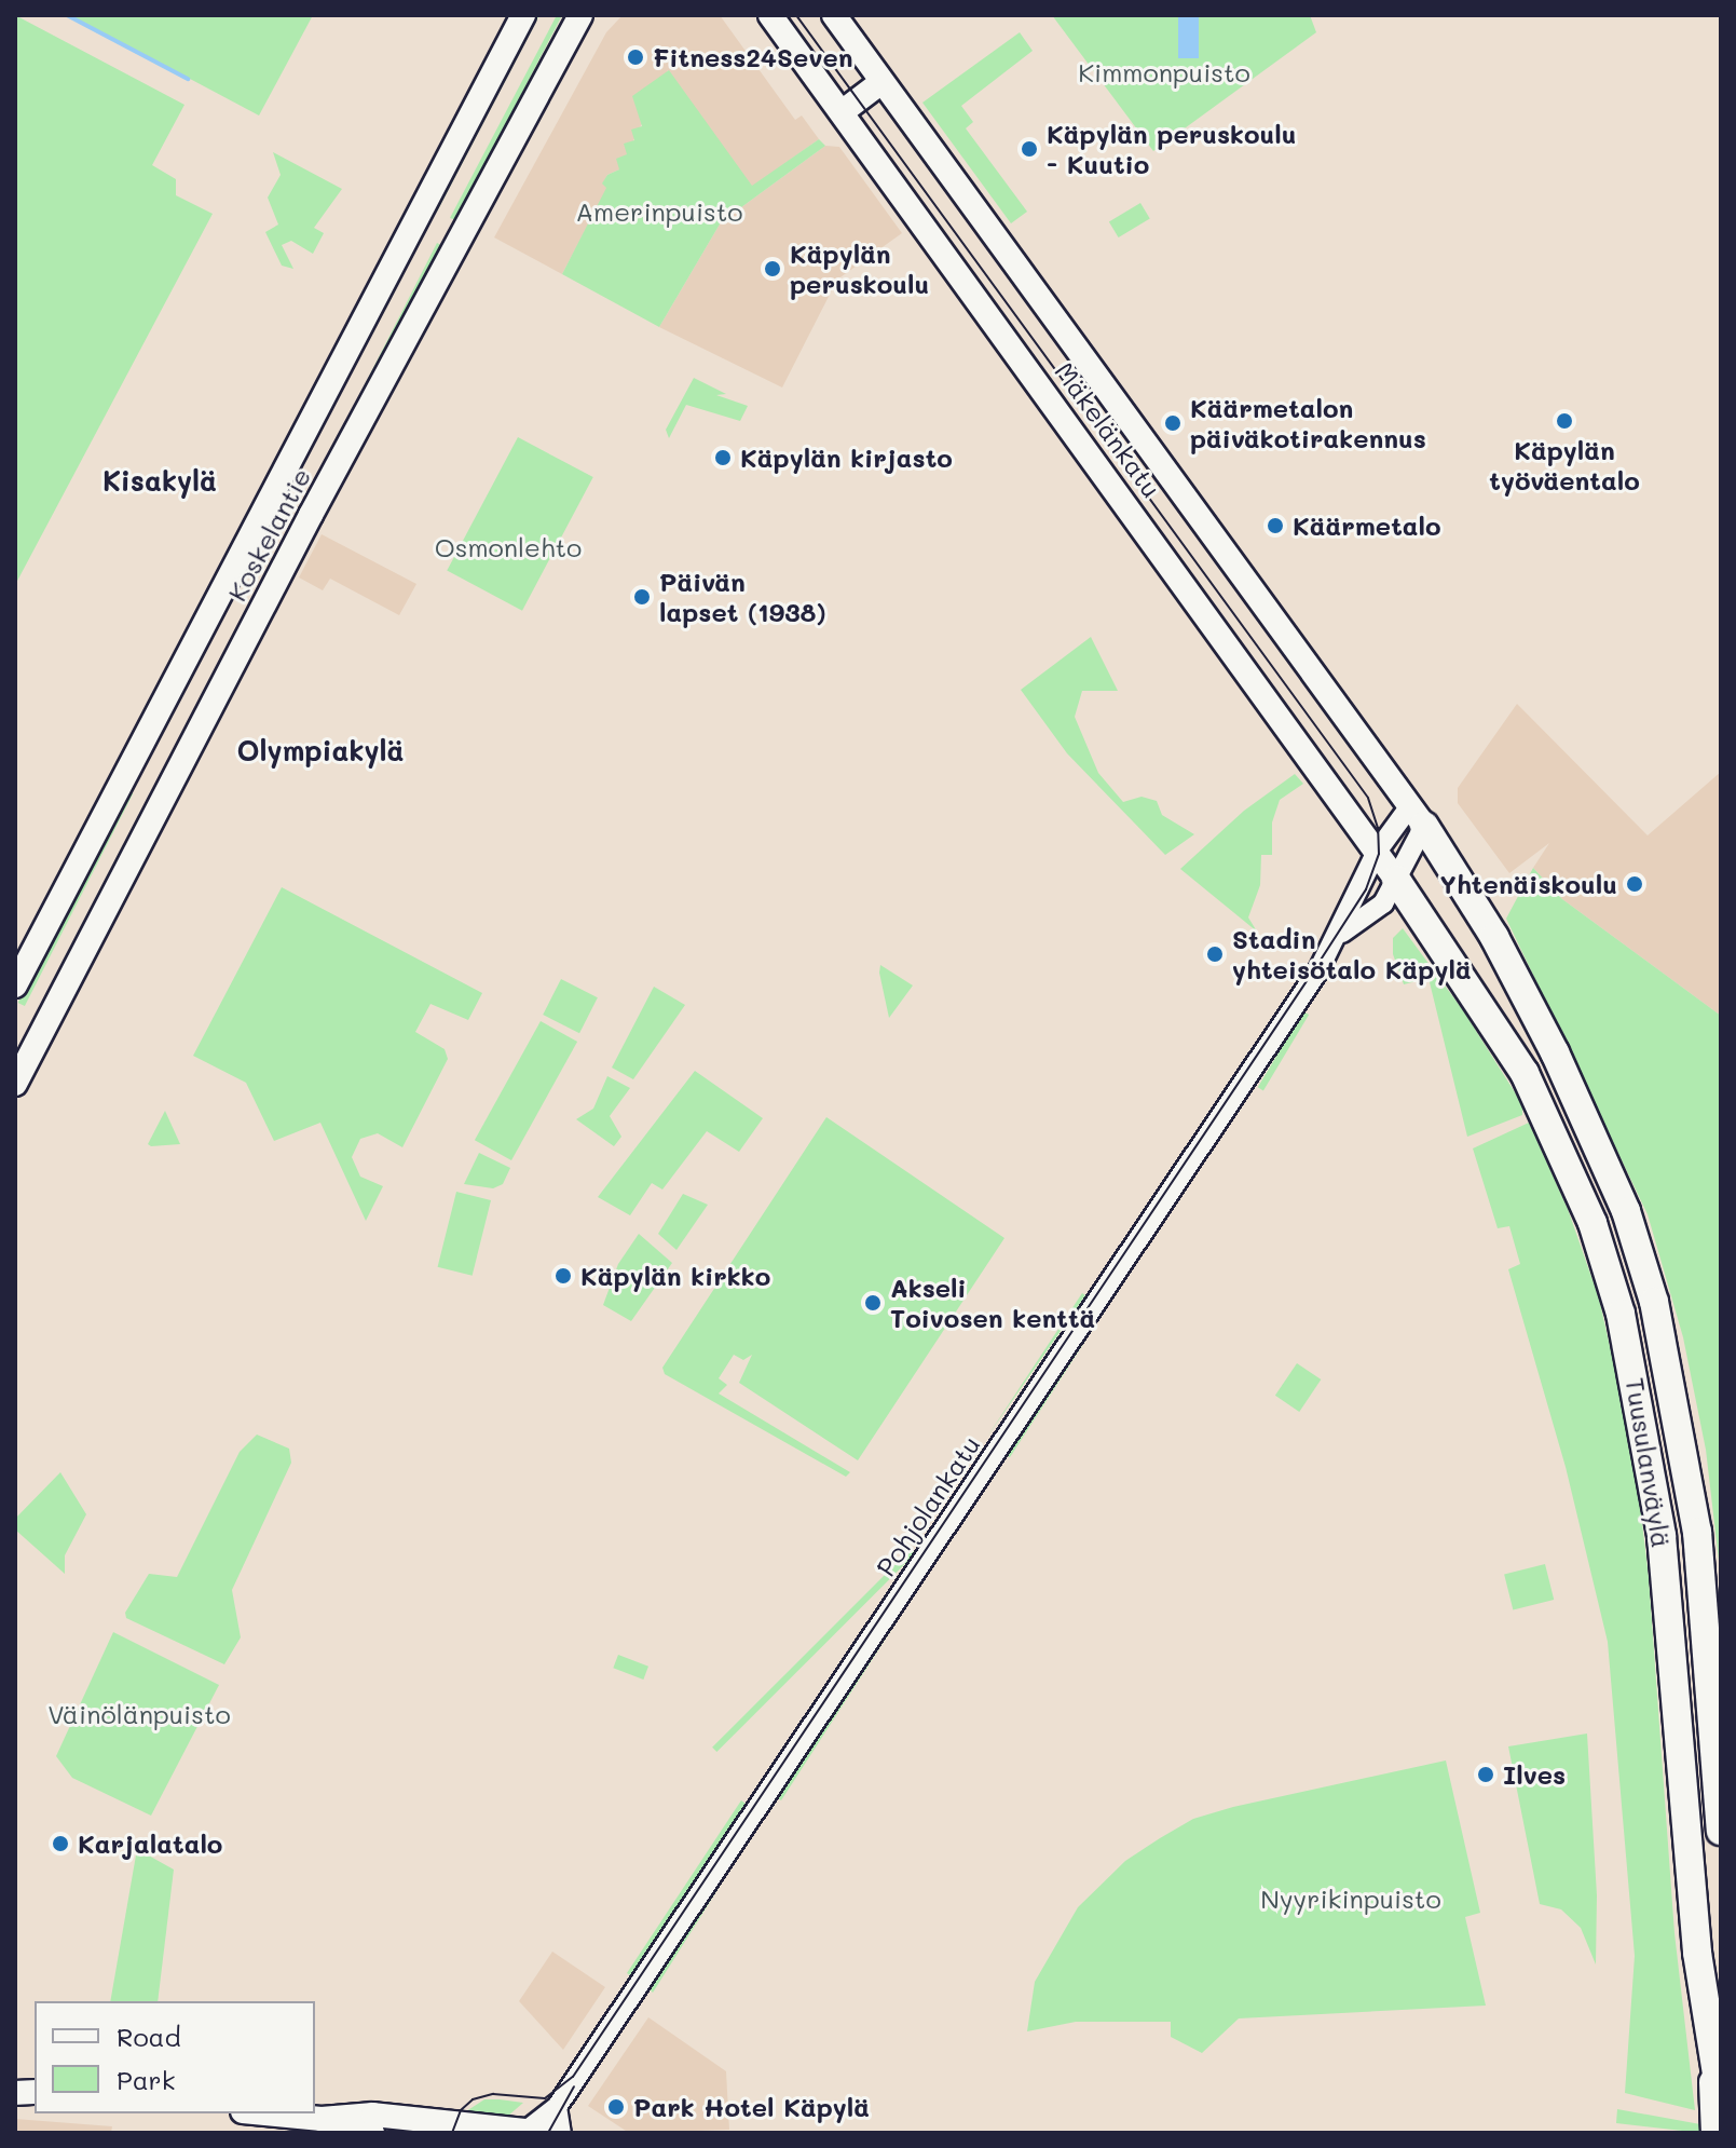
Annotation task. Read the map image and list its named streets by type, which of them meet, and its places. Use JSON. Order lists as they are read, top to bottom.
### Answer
{
  "streets": {
    "highway": ["Tuusulanväylä"],
    "main road": ["Mäkelänkatu", "Koskelantie"],
    "street": ["Pohjolankatu"]
  },
  "crossings": [
    ["Mäkelänkatu", "Tuusulanväylä"],
    ["Mäkelänkatu", "Pohjolankatu"],
    ["Tuusulanväylä", "Pohjolankatu"]
  ],
  "districts": ["Kisakylä", "Olympiakylä"],
  "parks": [
    "Kimmonpuisto",
    "Amerinpuisto",
    "Osmonlehto",
    "Väinölänpuisto",
    "Nyyrikinpuisto"
  ],
  "places": [
    "Fitness24Seven",
    "Käpylän peruskoulu - Kuutio",
    "Käpylän peruskoulu",
    "Käpylän työväentalo",
    "Käärmetalon päiväkotirakennus",
    "Käpylän kirjasto",
    "Käärmetalo",
    "Päivän lapset (1938)",
    "Yhtenäiskoulu",
    "Stadin yhteisötalo Käpylä",
    "Käpylän kirkko",
    "Akseli Toivosen kenttä",
    "Ilves",
    "Karjalatalo",
    "Park Hotel Käpylä"
  ],
  "legend": ["Road", "Park"]
}
